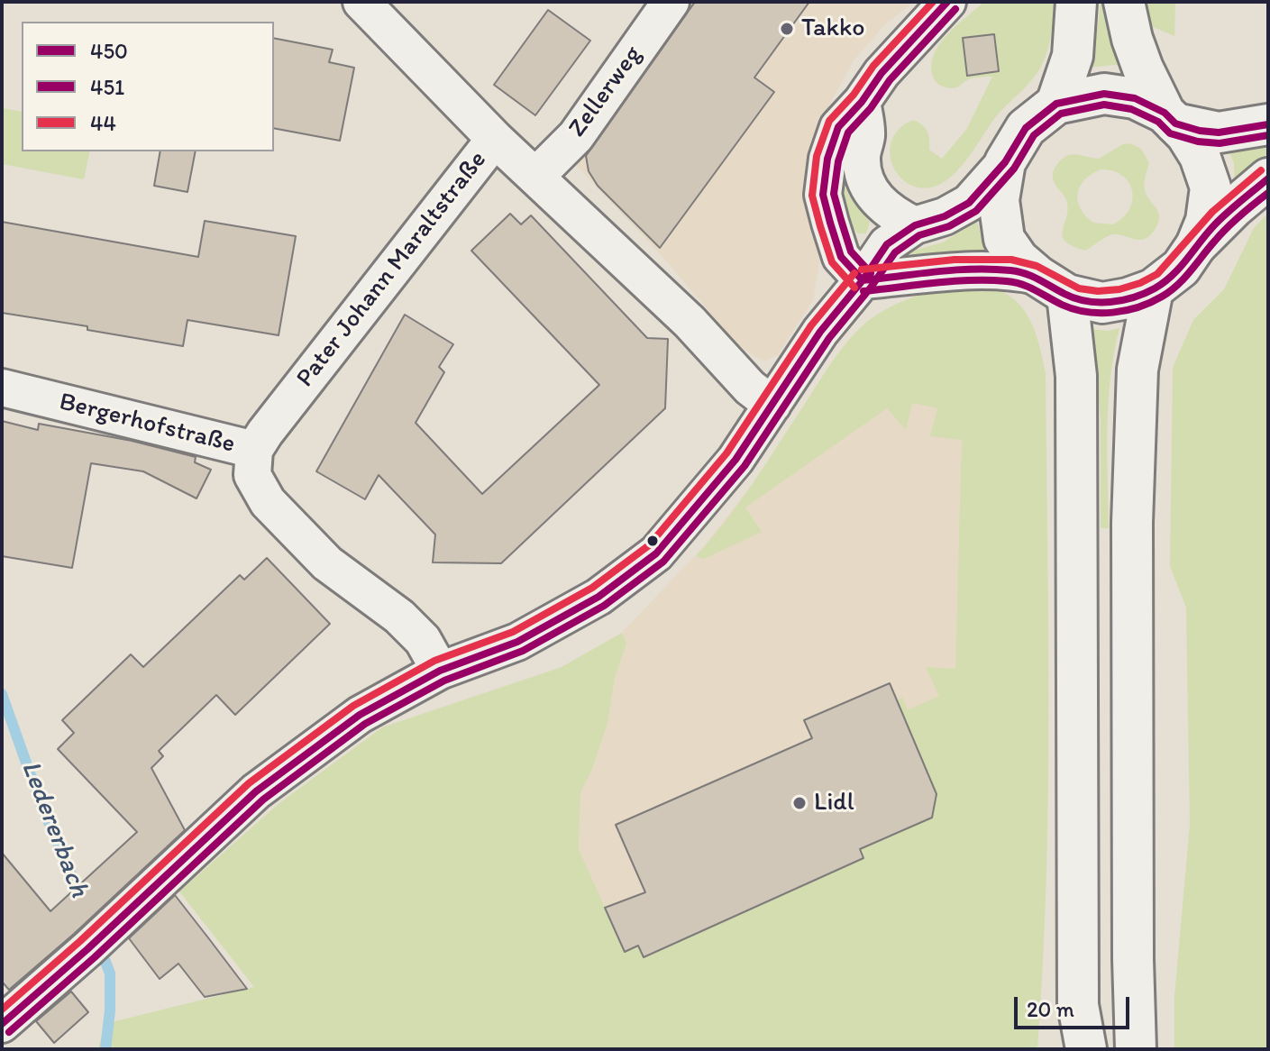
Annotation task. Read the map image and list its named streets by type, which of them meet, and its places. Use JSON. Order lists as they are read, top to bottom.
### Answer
{
  "streets": {
    "street": ["Zellerweg", "Pater Johann Maraltstraße", "Bergerhofstraße"]
  },
  "crossings": [
    ["Pater Johann Maraltstraße", "Bergerhofstraße"]
  ],
  "water": ["Ledererbach"],
  "places": ["Takko", "Lidl"],
  "lines": ["transit line 450", "transit line 44", "transit line 451"],
  "legend": ["450", "451", "44"],
  "scale_bar": "20 m"
}
